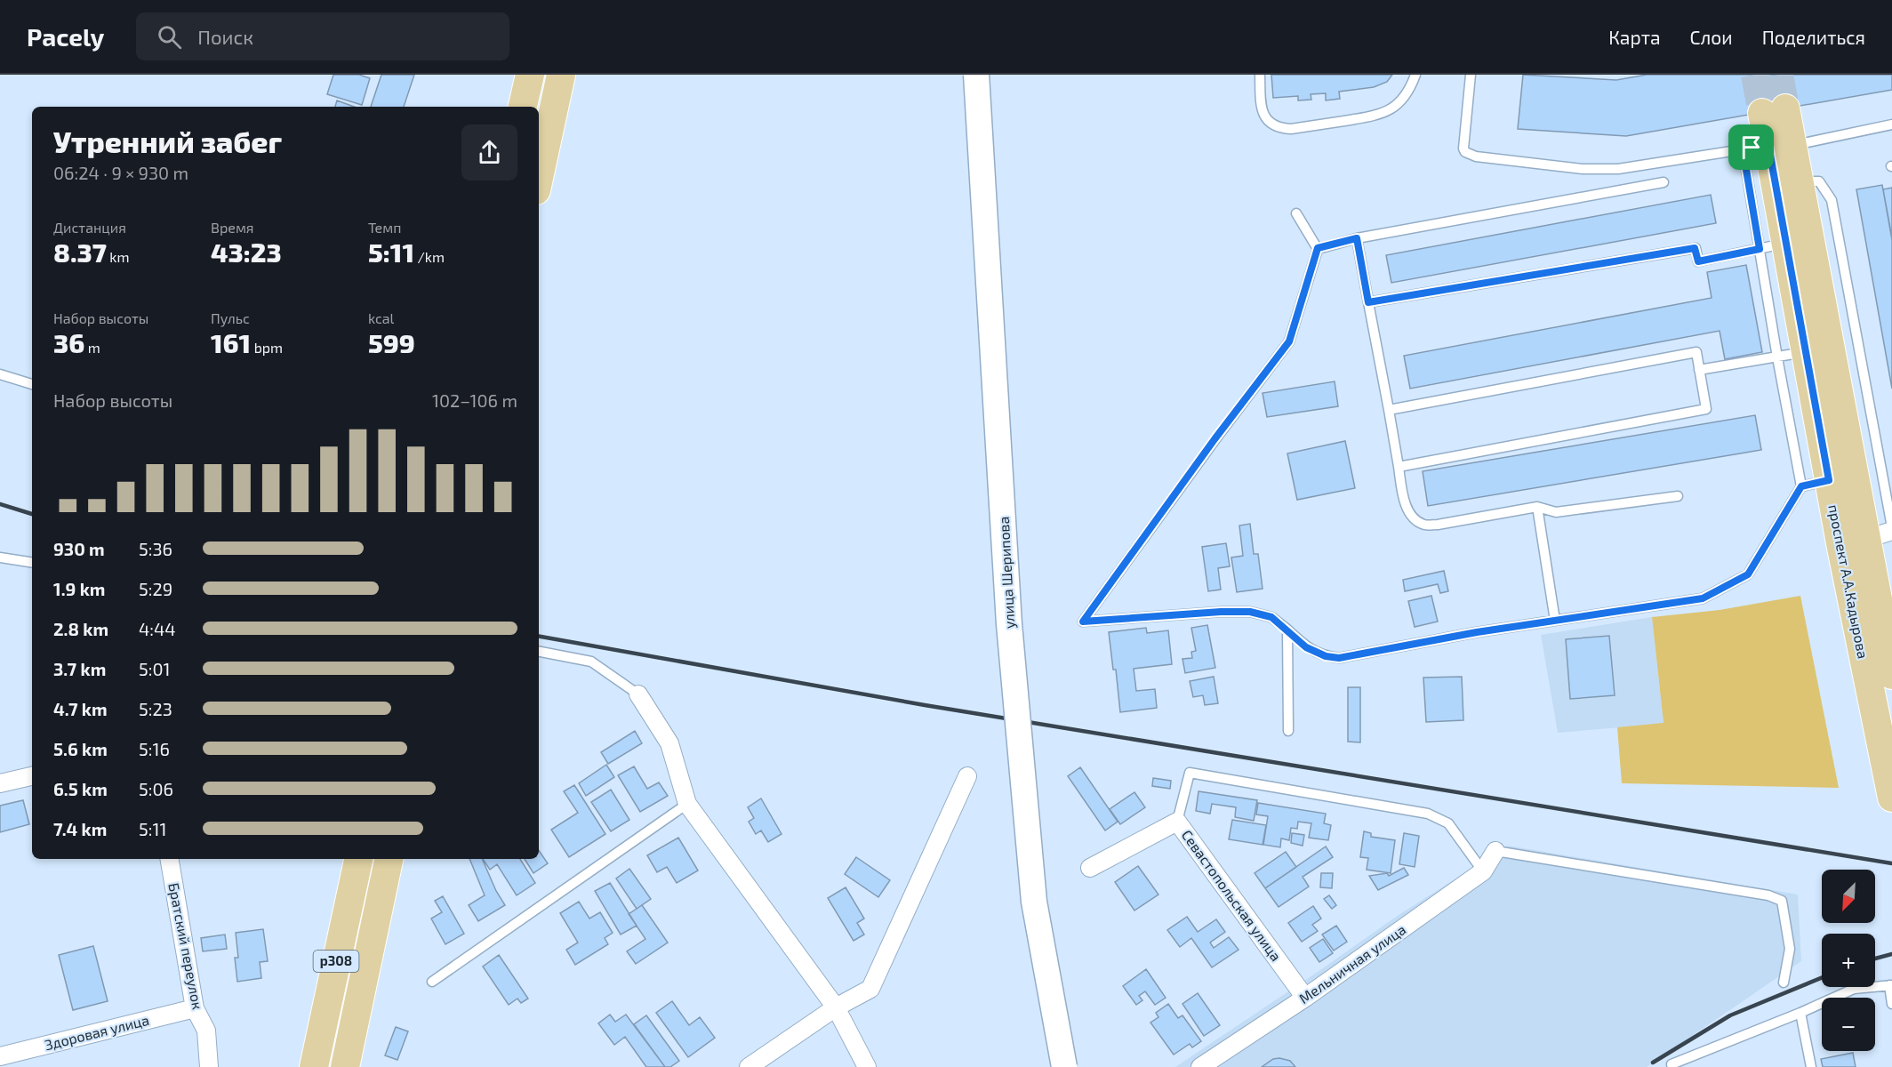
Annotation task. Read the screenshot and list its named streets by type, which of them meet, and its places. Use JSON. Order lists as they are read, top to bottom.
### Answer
{
  "streets": {
    "main road": ["улица Шерипова", "проспект А.А.Кадырова", "p308"],
    "street": [
      "Севастопольская улица",
      "Братский переулок",
      "Мельничная улица",
      "Здоровая улица"
    ]
  },
  "crossings": [
    ["Севастопольская улица", "Мельничная улица"],
    ["Братский переулок", "Здоровая улица"]
  ],
  "north": "bottom left",
  "page": {
    "header": "Pacely",
    "search": "Поиск",
    "nav": ["Карта", "Слои", "Поделиться"],
    "heading": ["Утренний забег", "06:24 · 9 × 930 m"],
    "stats": [
      ["Дистанция", "8.37 km"],
      ["Время", "43:23"],
      ["Темп", "5:11 /km"],
      ["Набор высоты", "36 m"],
      ["Пульс", "161 bpm"],
      ["kcal", "599"]
    ],
    "chart": ["Набор высоты", "102–106 m"],
    "list": [
      {
        "name": "930 m",
        "note": "5:36"
      },
      {
        "name": "1.9 km",
        "note": "5:29"
      },
      {
        "name": "2.8 km",
        "note": "4:44"
      },
      {
        "name": "3.7 km",
        "note": "5:01"
      },
      {
        "name": "4.7 km",
        "note": "5:23"
      },
      {
        "name": "5.6 km",
        "note": "5:16"
      },
      {
        "name": "6.5 km",
        "note": "5:06"
      },
      {
        "name": "7.4 km",
        "note": "5:11"
      }
    ],
    "map_buttons": ["+", "−"]
  }
}
